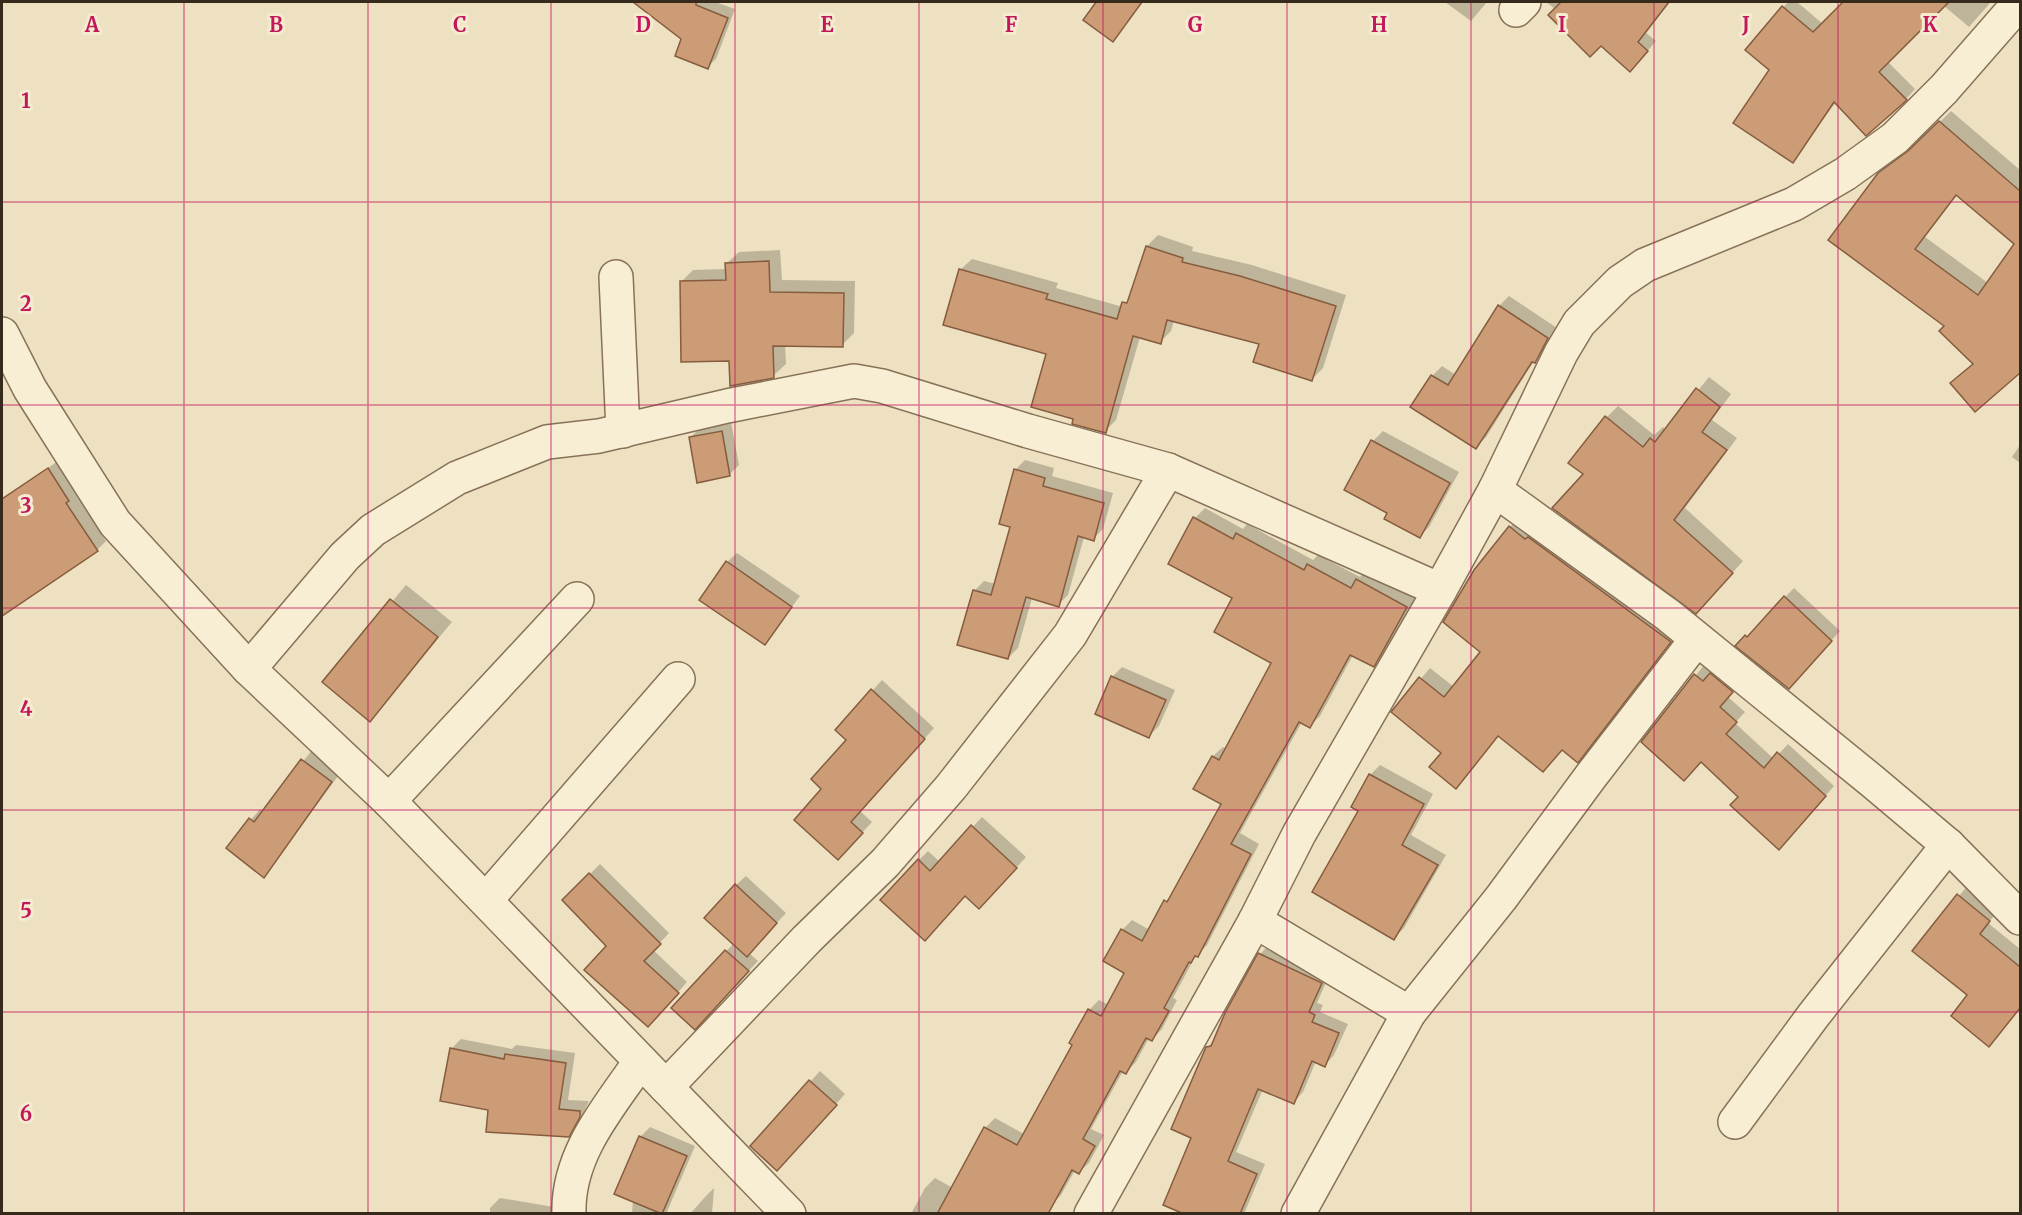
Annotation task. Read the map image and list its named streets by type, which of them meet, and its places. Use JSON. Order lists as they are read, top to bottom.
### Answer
{
  "grid": {
    "columns": [
      "A",
      "B",
      "C",
      "D",
      "E",
      "F",
      "G",
      "H",
      "I",
      "J",
      "K"
    ],
    "rows": [
      "1",
      "2",
      "3",
      "4",
      "5",
      "6"
    ]
  }
}
